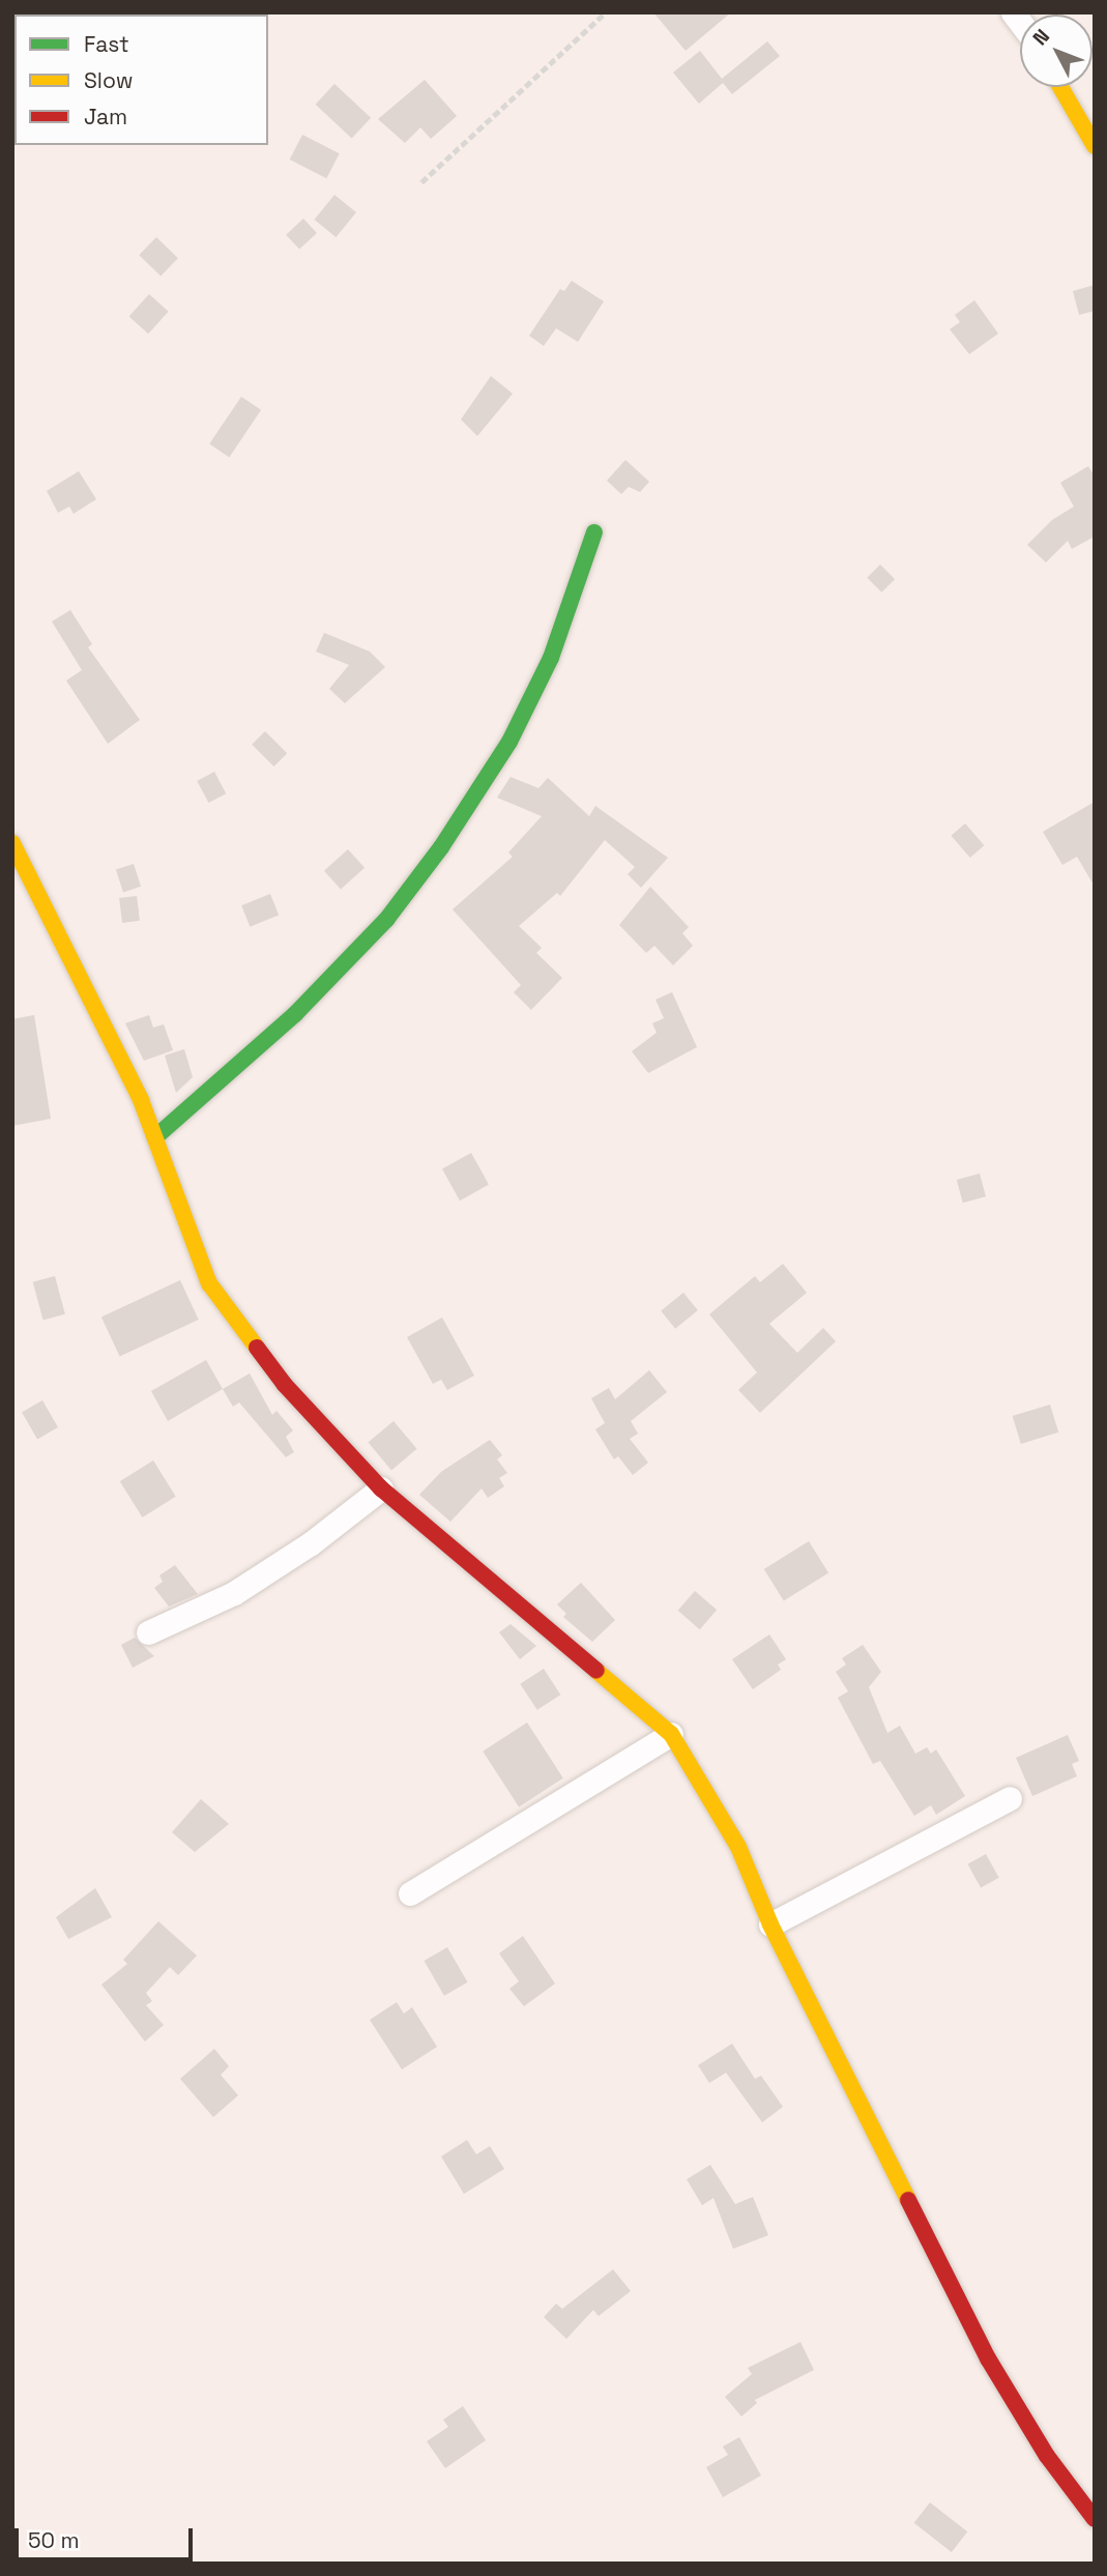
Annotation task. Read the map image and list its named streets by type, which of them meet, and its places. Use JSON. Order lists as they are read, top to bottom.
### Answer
{
  "legend": ["Fast", "Slow", "Jam"],
  "scale_bar": "50 m",
  "north": "top left"
}
